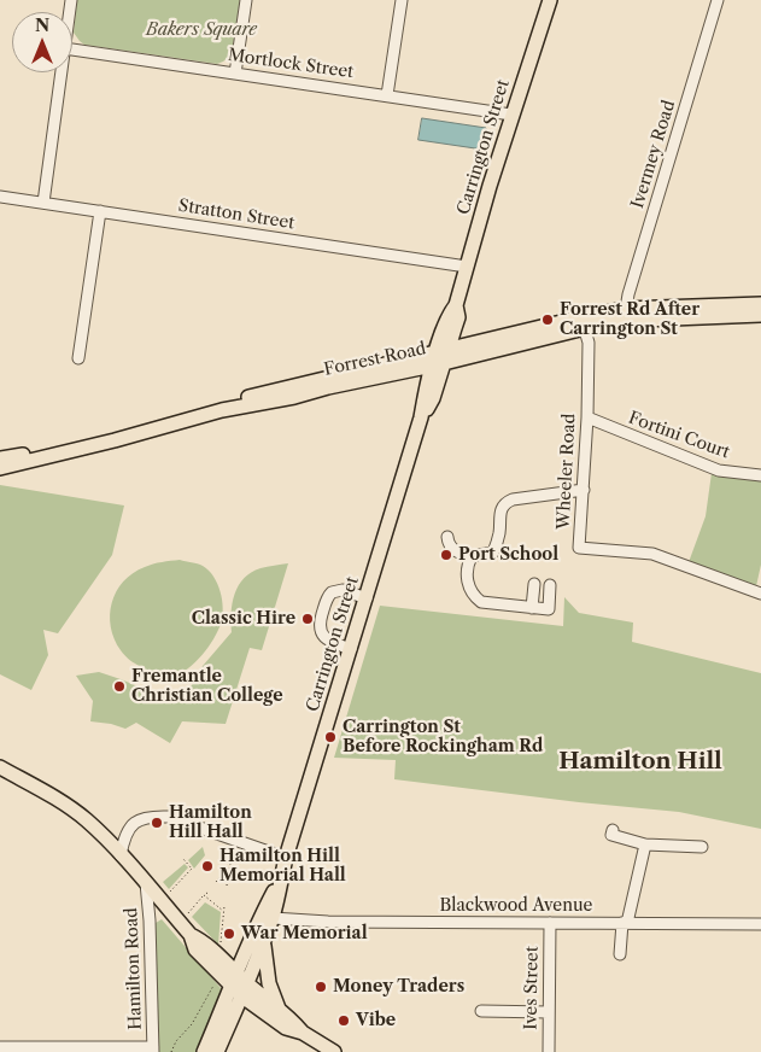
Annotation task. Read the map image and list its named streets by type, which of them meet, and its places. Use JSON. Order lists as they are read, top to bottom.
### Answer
{
  "streets": {
    "main road": ["Carrington Street", "Forrest Road"],
    "street": [
      "Mortlock Street",
      "Ivermey Road",
      "Stratton Street",
      "Fortini Court",
      "Wheeler Road",
      "Blackwood Avenue",
      "Hamilton Road",
      "Ives Street"
    ]
  },
  "crossings": [
    ["Mortlock Street", "Carrington Street"],
    ["Carrington Street", "Stratton Street"],
    ["Carrington Street", "Forrest Road"],
    ["Carrington Street", "Blackwood Avenue"],
    ["Ivermey Road", "Forrest Road"],
    ["Forrest Road", "Wheeler Road"],
    ["Fortini Court", "Wheeler Road"],
    ["Blackwood Avenue", "Ives Street"]
  ],
  "districts": ["Hamilton Hill"],
  "parks": ["Bakers Square"],
  "places": [
    "Forrest Rd After Carrington St",
    "Port School",
    "Classic Hire",
    "Fremantle Christian College",
    "Carrington St Before Rockingham Rd",
    "Hamilton Hill Hall",
    "Hamilton Hill Memorial Hall",
    "War Memorial",
    "Money Traders",
    "Vibe"
  ],
  "north": "top"
}
